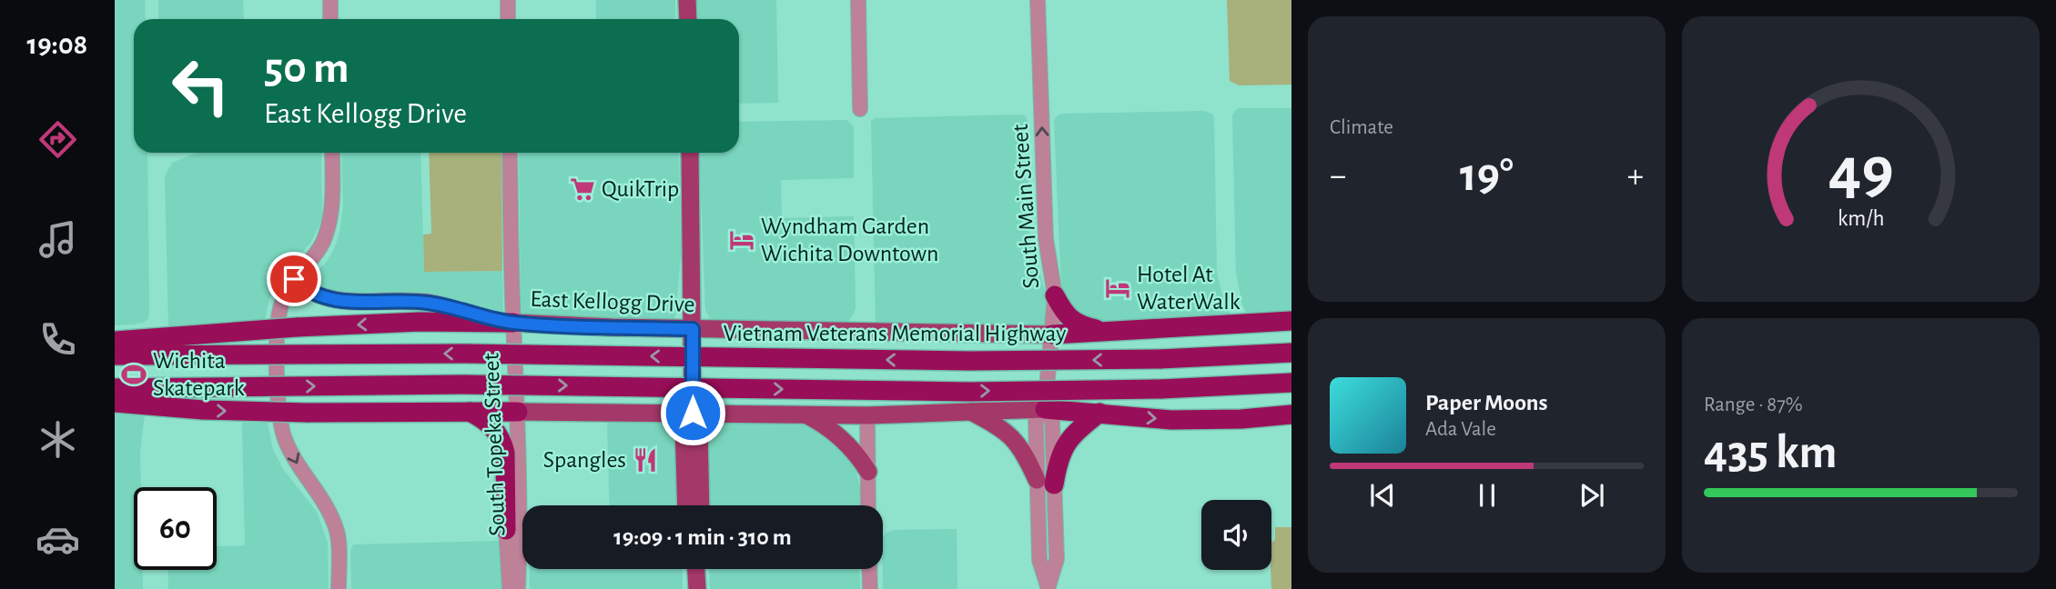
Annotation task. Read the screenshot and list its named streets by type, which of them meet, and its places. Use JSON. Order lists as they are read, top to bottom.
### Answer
{
  "streets": {
    "highway": ["Vietnam Veterans Memorial Highway"],
    "main road": ["East Kellogg Drive"],
    "street": ["South Main Street", "South Topeka Street"]
  },
  "crossings": [
    ["South Main Street", "East Kellogg Drive"],
    ["East Kellogg Drive", "South Topeka Street"]
  ],
  "one_way": ["South Main Street"],
  "places": {
    "supermarket": ["QuikTrip"],
    "hotel": ["Wyndham Garden Wichita Downtown", "Hotel At WaterWalk"],
    "sports": ["Wichita Skatepark"],
    "restaurant": ["Spangles"]
  },
  "page": {
    "tabs": "19:08",
    "tile": [
      "Climate",
      ["Range · 87%", "435 km"]
    ],
    "turn": ["50 m", "East Kellogg Drive"],
    "heat": ["−", "19°", "+"],
    "song": ["Paper Moons", "Ada Vale"],
    "limit": "60",
    "trip": "19:09 · 1 min · 310 m",
    "gauge": ["49", "km/h"]
  }
}
